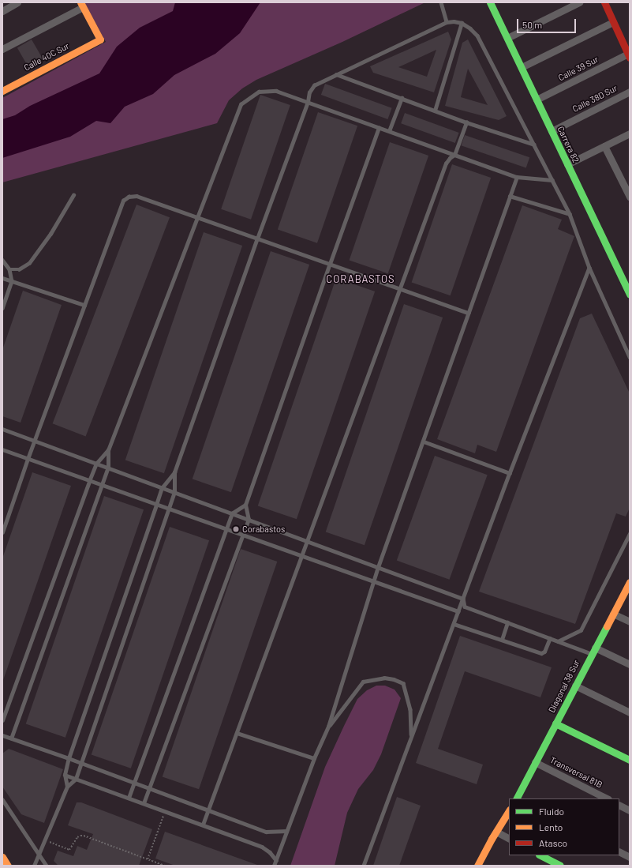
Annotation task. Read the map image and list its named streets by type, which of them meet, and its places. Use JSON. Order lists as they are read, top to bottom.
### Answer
{
  "streets": {
    "street": [
      "Calle 40C Sur",
      "Calle 39 Sur",
      "Calle 38D Sur",
      "Carrera 82",
      "Diagonal 38 Sur",
      "Transversal 81B"
    ]
  },
  "crossings": [
    ["Calle 39 Sur", "Carrera 82"],
    ["Calle 38D Sur", "Carrera 82"],
    ["Diagonal 38 Sur", "Transversal 81B"]
  ],
  "districts": ["CORABASTOS"],
  "places": ["Corabastos"],
  "legend": ["Fluido", "Lento", "Atasco"],
  "scale_bar": "50 m"
}
